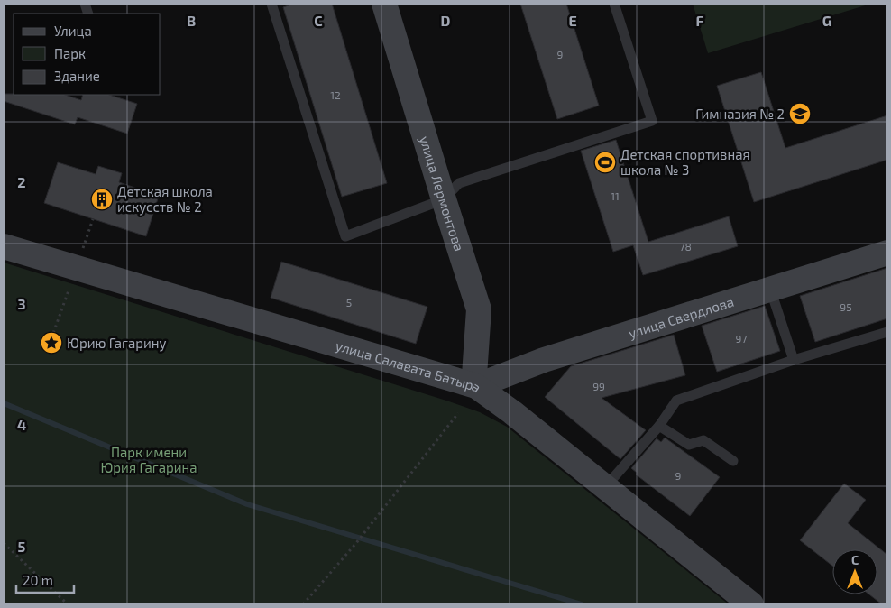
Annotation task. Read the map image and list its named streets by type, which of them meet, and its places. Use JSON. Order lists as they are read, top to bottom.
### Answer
{
  "streets": {
    "street": ["улица Лермонтова", "улица Свердлова", "улица Салавата Батыра"]
  },
  "crossings": [
    ["улица Лермонтова", "улица Свердлова"],
    ["улица Лермонтова", "улица Салавата Батыра"],
    ["улица Свердлова", "улица Салавата Батыра"]
  ],
  "parks": ["Парк имени Юрия Гагарина"],
  "places": {
    "school or university": ["Гимназия № 2"],
    "sports": ["Детская спортивная школа № 3"],
    "building": ["Детская школа искусств № 2"],
    "place": ["Юрию Гагарину"]
  },
  "house_numbers": [
    "9",
    "12",
    "11",
    "78",
    "5",
    "95",
    "97",
    "99",
    "9"
  ],
  "legend": ["Улица", "Парк", "Здание"],
  "scale_bar": "20 m",
  "north": "top",
  "grid": {
    "columns": [
      "B",
      "C",
      "D",
      "E",
      "F",
      "G"
    ],
    "rows": [
      "2",
      "3",
      "4",
      "5"
    ]
  }
}
